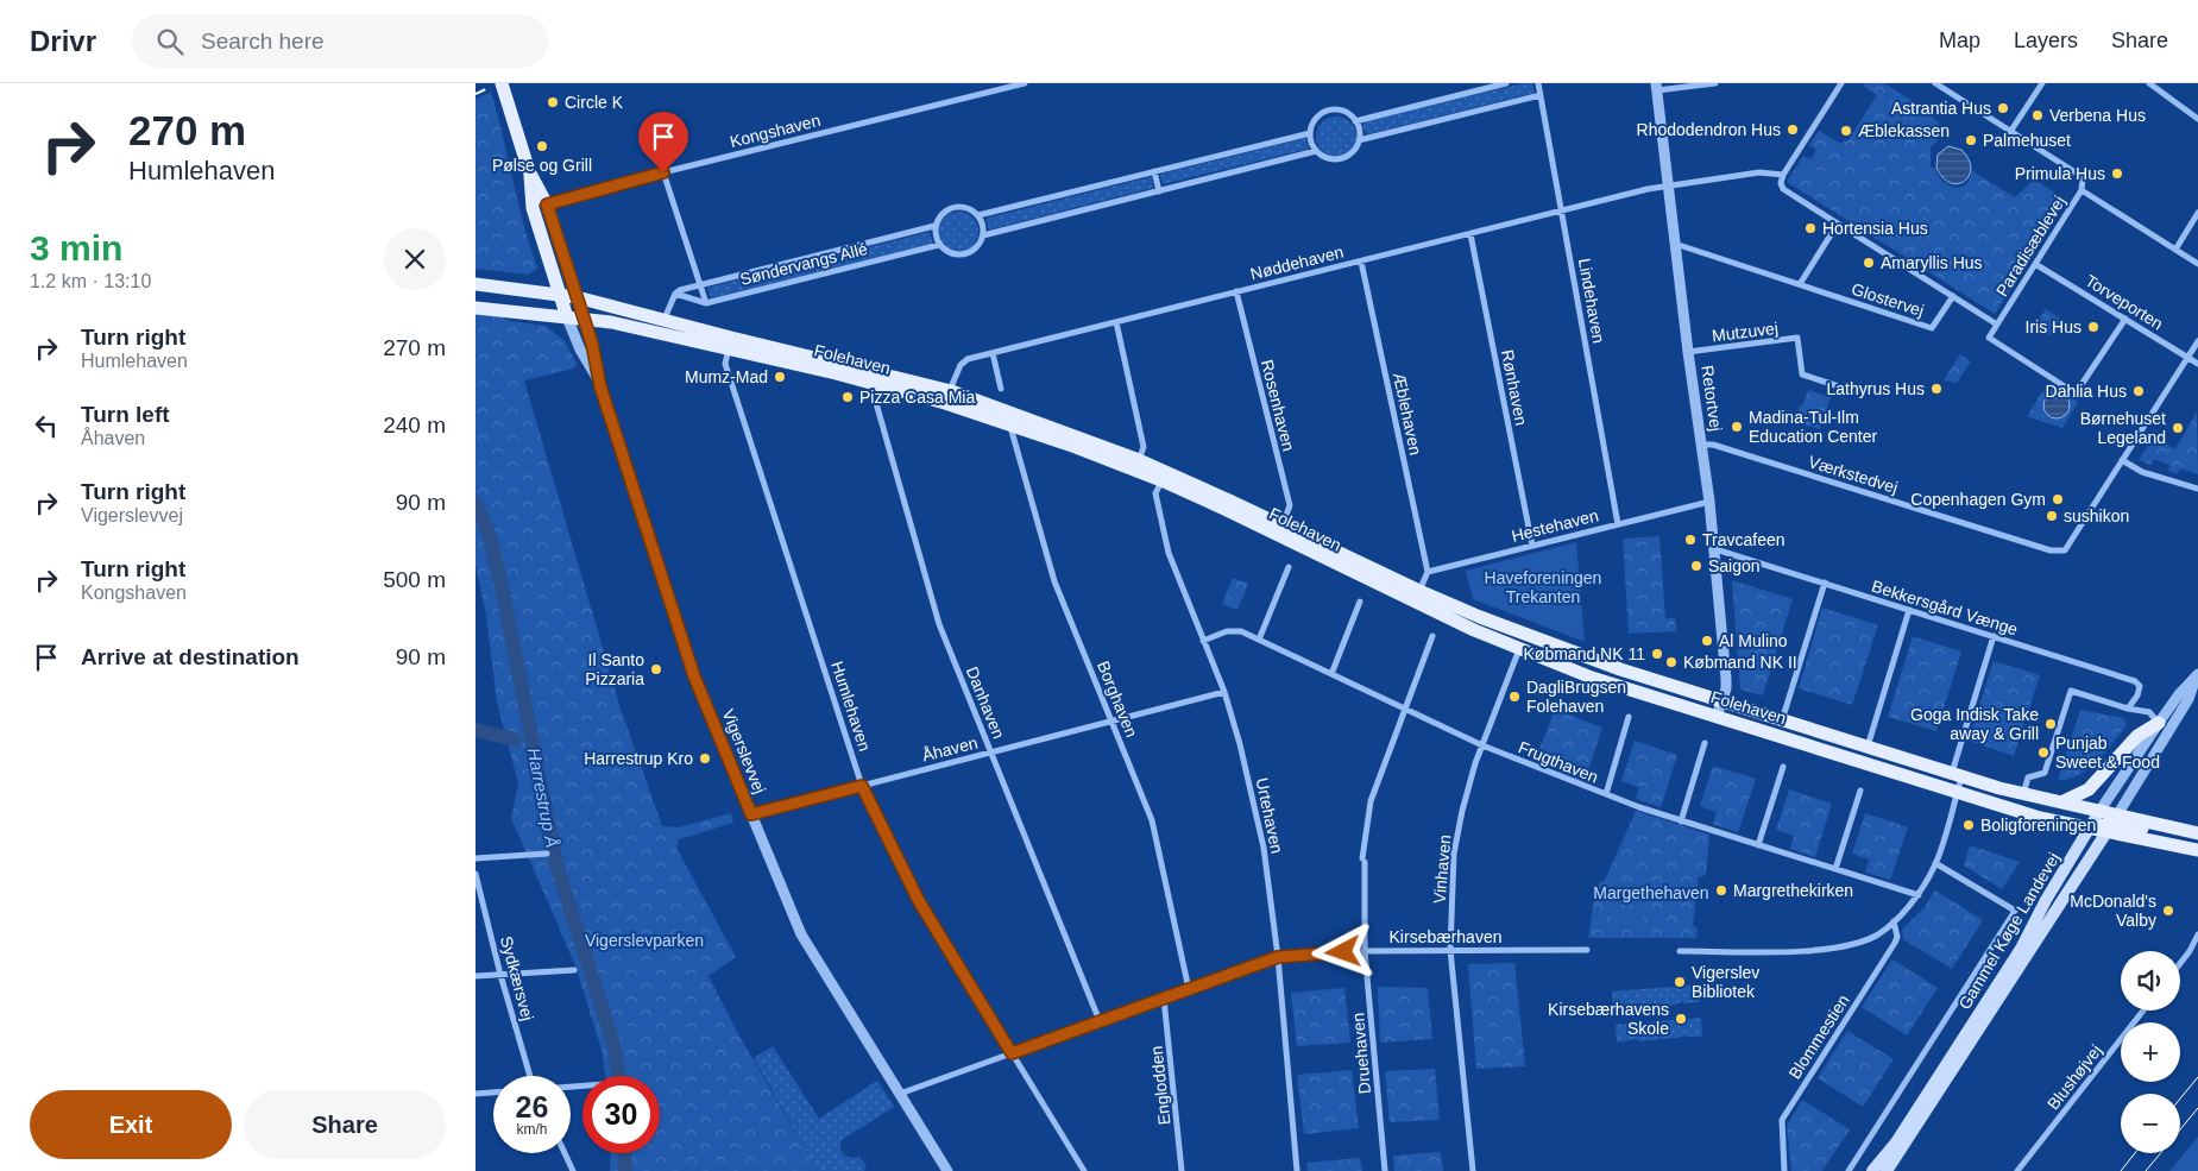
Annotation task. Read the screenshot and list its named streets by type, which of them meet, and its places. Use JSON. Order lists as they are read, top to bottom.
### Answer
{
  "streets": {
    "main road": ["Folehaven", "Vigerslevvej", "Gammel Køge Landevej"],
    "street": [
      "Kongshaven",
      "Paradisæblevej",
      "Nøddehaven",
      "Søndervangs Allé",
      "Glostervej",
      "Lindehaven",
      "Torveporten",
      "Mutzuvej",
      "Rønhaven",
      "Retortvej",
      "Rosenhaven",
      "Æblehaven",
      "Værkstedvej",
      "Hestehaven",
      "Bekkersgård Vænge",
      "Borghaven",
      "Danhaven",
      "Humlehaven",
      "Åhaven",
      "Frugthaven",
      "Urtehaven",
      "Vinhaven",
      "Kirsebærhaven",
      "Sydkærsvej",
      "Blommestien",
      "Druehaven",
      "Blushøjvej",
      "Englodden"
    ]
  },
  "crossings": [
    ["Kongshaven", "Vigerslevvej"],
    ["Paradisæblevej", "Torveporten"],
    ["Nøddehaven", "Lindehaven"],
    ["Nøddehaven", "Folehaven"],
    ["Nøddehaven", "Rønhaven"],
    ["Nøddehaven", "Retortvej"],
    ["Nøddehaven", "Rosenhaven"],
    ["Nøddehaven", "Æblehaven"],
    ["Glostervej", "Retortvej"],
    ["Lindehaven", "Hestehaven"],
    ["Torveporten", "Værkstedvej"],
    ["Mutzuvej", "Retortvej"],
    ["Folehaven", "Retortvej"],
    ["Folehaven", "Rosenhaven"],
    ["Folehaven", "Bekkersgård Vænge"],
    ["Folehaven", "Borghaven"],
    ["Folehaven", "Danhaven"],
    ["Folehaven", "Humlehaven"],
    ["Folehaven", "Vigerslevvej"],
    ["Folehaven", "Urtehaven"],
    ["Folehaven", "Vinhaven"],
    ["Folehaven", "Gammel Køge Landevej"],
    ["Rønhaven", "Hestehaven"],
    ["Retortvej", "Værkstedvej"],
    ["Retortvej", "Hestehaven"],
    ["Retortvej", "Bekkersgård Vænge"],
    ["Æblehaven", "Hestehaven"],
    ["Borghaven", "Åhaven"],
    ["Borghaven", "Kirsebærhaven"],
    ["Danhaven", "Åhaven"],
    ["Danhaven", "Kirsebærhaven"],
    ["Humlehaven", "Åhaven"],
    ["Humlehaven", "Kirsebærhaven"],
    ["Åhaven", "Vigerslevvej"],
    ["Åhaven", "Urtehaven"],
    ["Vigerslevvej", "Kirsebærhaven"],
    ["Frugthaven", "Urtehaven"],
    ["Frugthaven", "Vinhaven"],
    ["Frugthaven", "Druehaven"],
    ["Urtehaven", "Kirsebærhaven"],
    ["Vinhaven", "Kirsebærhaven"],
    ["Kirsebærhaven", "Druehaven"],
    ["Kirsebærhaven", "Englodden"]
  ],
  "water": ["Harrestrup Å"],
  "parks": ["Haveforeningen Trekanten", "Margethehaven", "Vigerslevparken"],
  "places": [
    "Circle K",
    "Astrantia Hus",
    "Verbena Hus",
    "Rhododendron Hus",
    "Æblekassen",
    "Palmehuset",
    "Pølse og Grill",
    "Primula Hus",
    "Hortensia Hus",
    "Amaryllis Hus",
    "Iris Hus",
    "Mumz-Mad",
    "Lathyrus Hus",
    "Dahlia Hus",
    "Pizza Casa Mia",
    "Madina-Tul-Ilm Education Center",
    "Børnehuset Legeland",
    "Copenhagen Gym",
    "sushikon",
    "Travcafeen",
    "Saigon",
    "Al Mulino",
    "Købmand NK 11",
    "Købmand NK II",
    "Il Santo Pizzaria",
    "DagliBrugsen Folehaven",
    "Goga Indisk Take away & Grill",
    "Punjab Sweet & Food",
    "Harrestrup Kro",
    "Boligforeningen",
    "Margrethekirken",
    "McDonald's Valby",
    "Vigerslev Bibliotek",
    "Kirsebærhavens Skole"
  ],
  "page": {
    "header": "Drivr",
    "search": "Search here",
    "nav": ["Map", "Layers", "Share"],
    "turn": ["270 m", "Humlehaven"],
    "heading": ["3 min", "1.2 km · 13:10"],
    "list": [
      {
        "name": "Turn right",
        "note": "Humlehaven",
        "value": "270 m"
      },
      {
        "name": "Turn left",
        "note": "Åhaven",
        "value": "240 m"
      },
      {
        "name": "Turn right",
        "note": "Vigerslevvej",
        "value": "90 m"
      },
      {
        "name": "Turn right",
        "note": "Kongshaven",
        "value": "500 m"
      },
      {
        "name": "Arrive at destination",
        "value": "90 m"
      }
    ],
    "map_buttons": ["+", "−"],
    "speed": "26 km/h",
    "limit": "30",
    "buttons": ["Exit", "Share"]
  }
}
